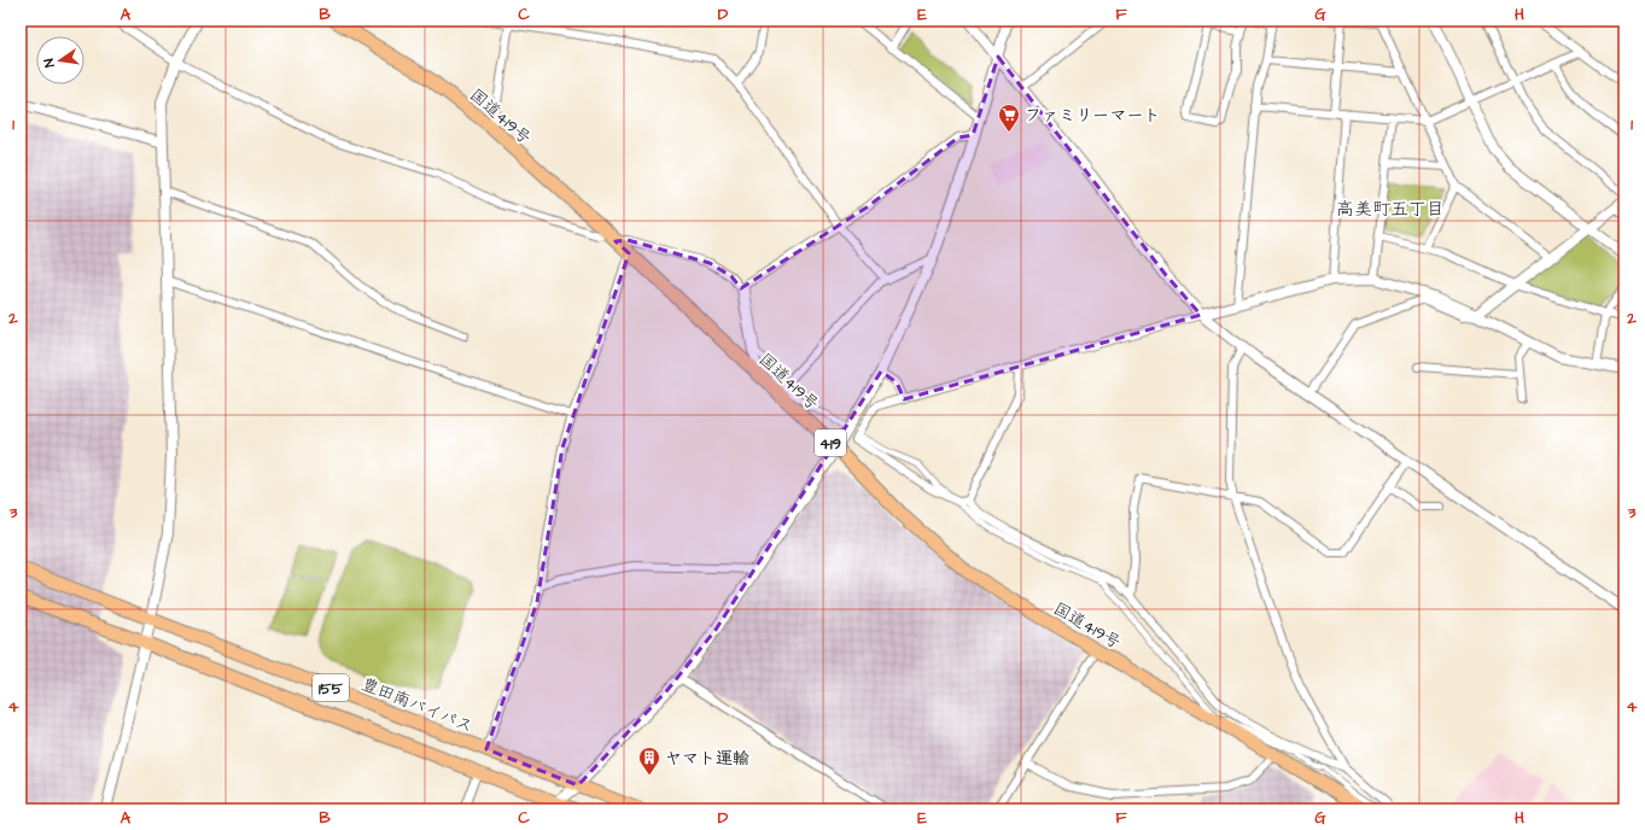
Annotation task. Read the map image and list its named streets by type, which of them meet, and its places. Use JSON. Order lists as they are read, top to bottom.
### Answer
{
  "streets": {
    "highway": [
      "国道419号",
      "419",
      "155",
      "豊田南バイパス"
    ]
  },
  "districts": ["高美町五丁目"],
  "places": {
    "supermarket": ["ファミリーマート"],
    "building": ["ヤマト運輸"]
  },
  "north": "left",
  "grid": {
    "columns": [
      "A",
      "B",
      "C",
      "D",
      "E",
      "F",
      "G",
      "H"
    ],
    "rows": [
      "1",
      "2",
      "3",
      "4"
    ]
  }
}
